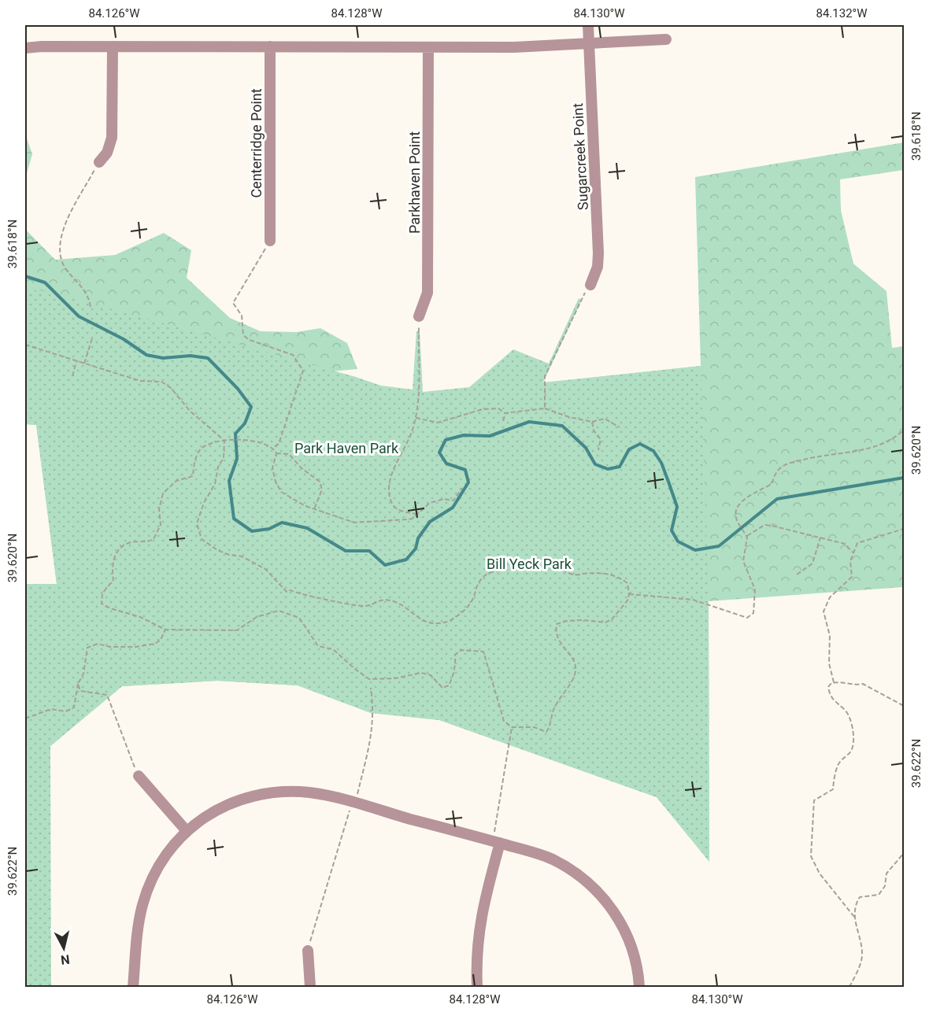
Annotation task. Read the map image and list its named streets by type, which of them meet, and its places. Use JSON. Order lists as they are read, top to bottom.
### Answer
{
  "streets": {
    "street": ["Centerridge Point", "Sugarcreek Point", "Parkhaven Point"]
  },
  "parks": ["Park Haven Park", "Bill Yeck Park"],
  "north": "bottom",
  "coordinates": [
    "84.126°W",
    "84.128°W",
    "84.130°W",
    "84.132°W",
    "39.618°N",
    "39.620°N",
    "39.622°N"
  ]
}
